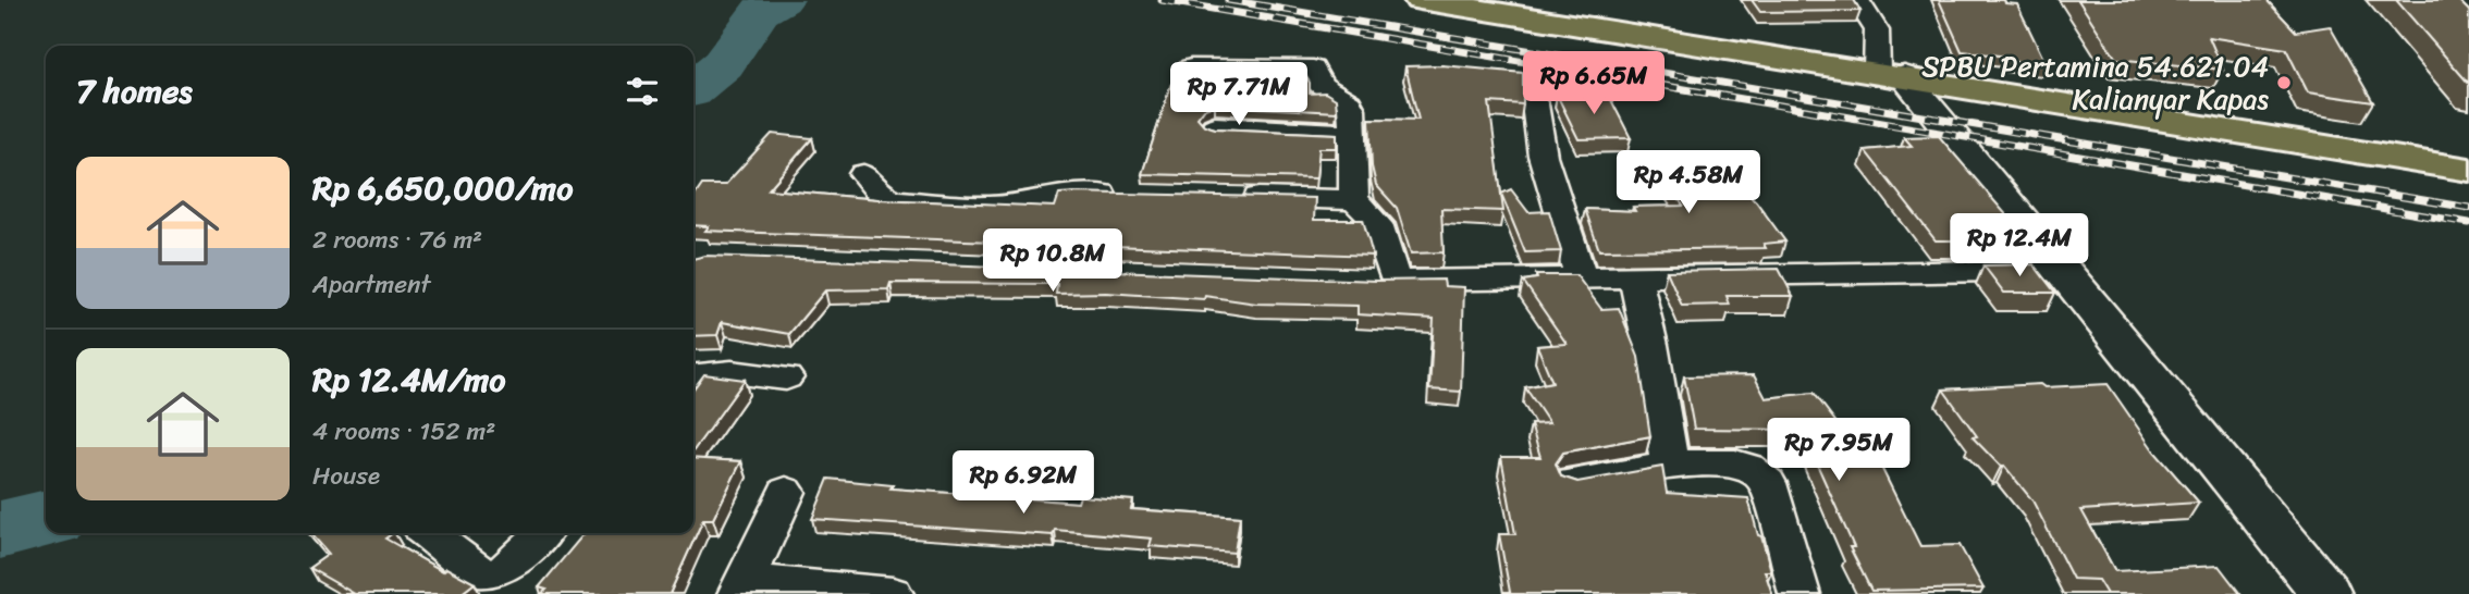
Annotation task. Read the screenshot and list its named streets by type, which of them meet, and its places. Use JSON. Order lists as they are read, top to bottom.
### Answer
{
  "places": ["SPBU Pertamina 54.621.04 Kalianyar Kapas"],
  "page": {
    "heading": "7 homes",
    "price": [
      "Rp 6.65M",
      "Rp 7.71M",
      "Rp 4.58M",
      "Rp 12.4M",
      "Rp 10.8M",
      "Rp 7.95M",
      "Rp 6.92M"
    ],
    "list": [
      {
        "name": "Rp 6,650,000/mo",
        "note": "2 rooms · 76 m² · Apartment"
      },
      {
        "name": "Rp 12.4M/mo",
        "note": "4 rooms · 152 m² · House"
      }
    ]
  }
}
